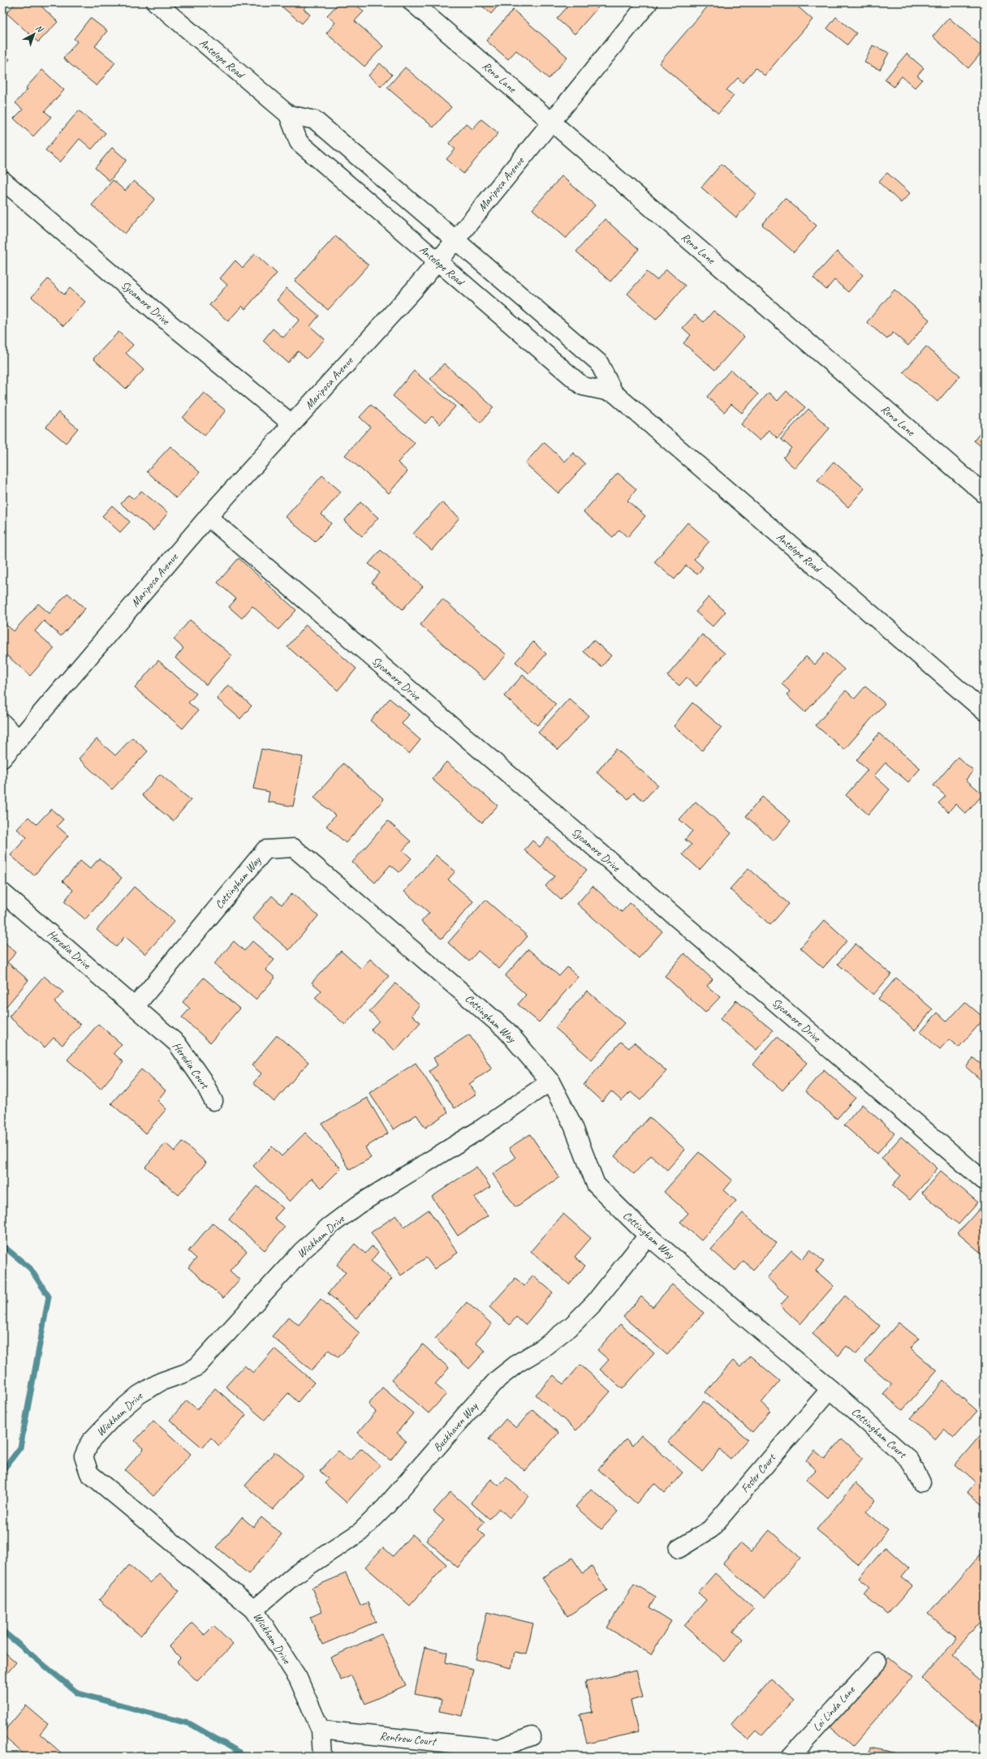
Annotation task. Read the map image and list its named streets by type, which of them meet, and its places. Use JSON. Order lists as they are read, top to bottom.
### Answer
{
  "streets": {
    "street": [
      "Antelope Road",
      "Reno Lane",
      "Mariposa Avenue",
      "Sycamore Drive",
      "Cottingham Way",
      "Heredia Drive",
      "Heredia Court",
      "Wickham Drive",
      "Buckhaven Way",
      "Cottingham Court",
      "Fesler Court",
      "Loi Linda Lane",
      "Renfrew Court"
    ]
  },
  "crossings": [
    ["Antelope Road", "Mariposa Avenue"],
    ["Reno Lane", "Mariposa Avenue"],
    ["Mariposa Avenue", "Sycamore Drive"],
    ["Cottingham Way", "Heredia Drive"],
    ["Cottingham Way", "Heredia Court"],
    ["Cottingham Way", "Wickham Drive"],
    ["Cottingham Way", "Buckhaven Way"],
    ["Cottingham Way", "Cottingham Court"],
    ["Cottingham Way", "Fesler Court"],
    ["Heredia Drive", "Heredia Court"],
    ["Wickham Drive", "Buckhaven Way"],
    ["Wickham Drive", "Renfrew Court"],
    ["Cottingham Court", "Fesler Court"]
  ],
  "north": "top right"
}
